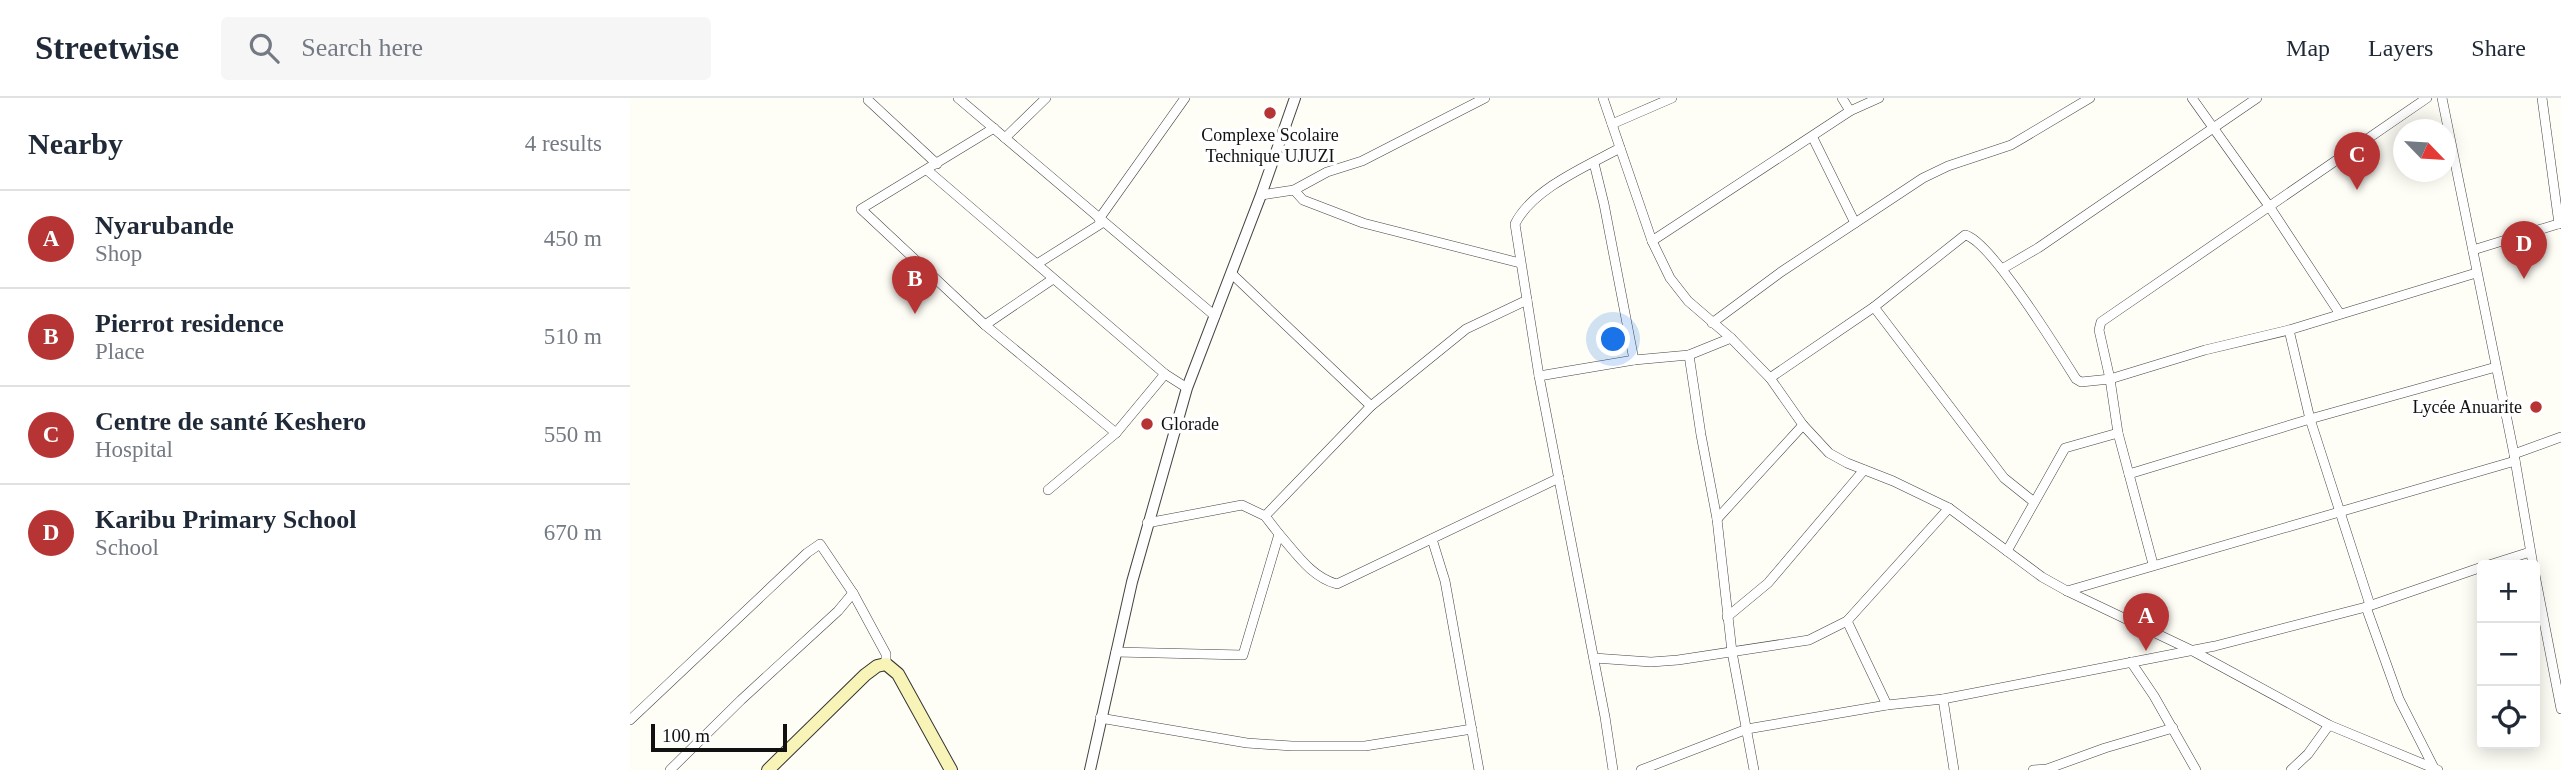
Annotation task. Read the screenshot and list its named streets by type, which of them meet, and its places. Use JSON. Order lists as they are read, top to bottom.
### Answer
{
  "places": ["Complexe Scolaire Technique UJUZI", "Lycée Anuarite", "Glorade"],
  "scale_bar": "100 m",
  "north": "bottom right",
  "page": {
    "header": "Streetwise",
    "search": "Search here",
    "nav": ["Map", "Layers", "Share"],
    "heading": ["Nearby", "4 results"],
    "pins": [
      "C",
      "D",
      "B",
      "A"
    ],
    "list": [
      {
        "mark": "A",
        "name": "Nyarubande",
        "note": "Shop",
        "value": "450 m"
      },
      {
        "mark": "B",
        "name": "Pierrot residence",
        "note": "Place",
        "value": "510 m"
      },
      {
        "mark": "C",
        "name": "Centre de santé Keshero",
        "note": "Hospital",
        "value": "550 m"
      },
      {
        "mark": "D",
        "name": "Karibu Primary School",
        "note": "School",
        "value": "670 m"
      }
    ],
    "map_buttons": ["+", "−"],
    "scale": "100 m"
  }
}
